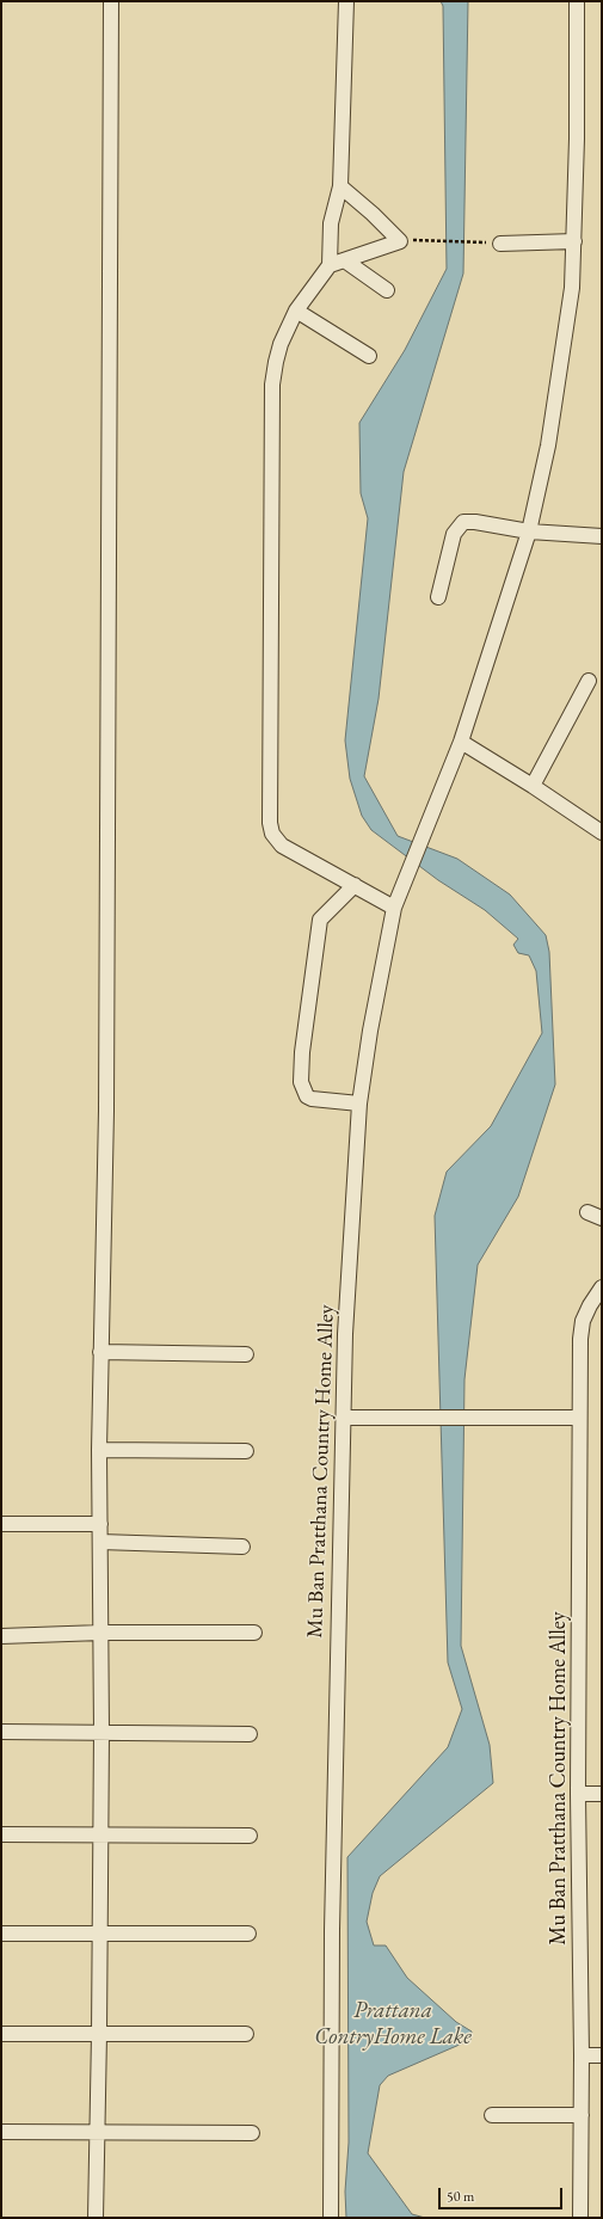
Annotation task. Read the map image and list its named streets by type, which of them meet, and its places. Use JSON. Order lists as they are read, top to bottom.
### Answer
{
  "streets": {
    "street": ["Mu Ban Pratthana Country Home Alley"]
  },
  "water": ["Prattana ContryHome Lake"],
  "scale_bar": "50 m"
}
